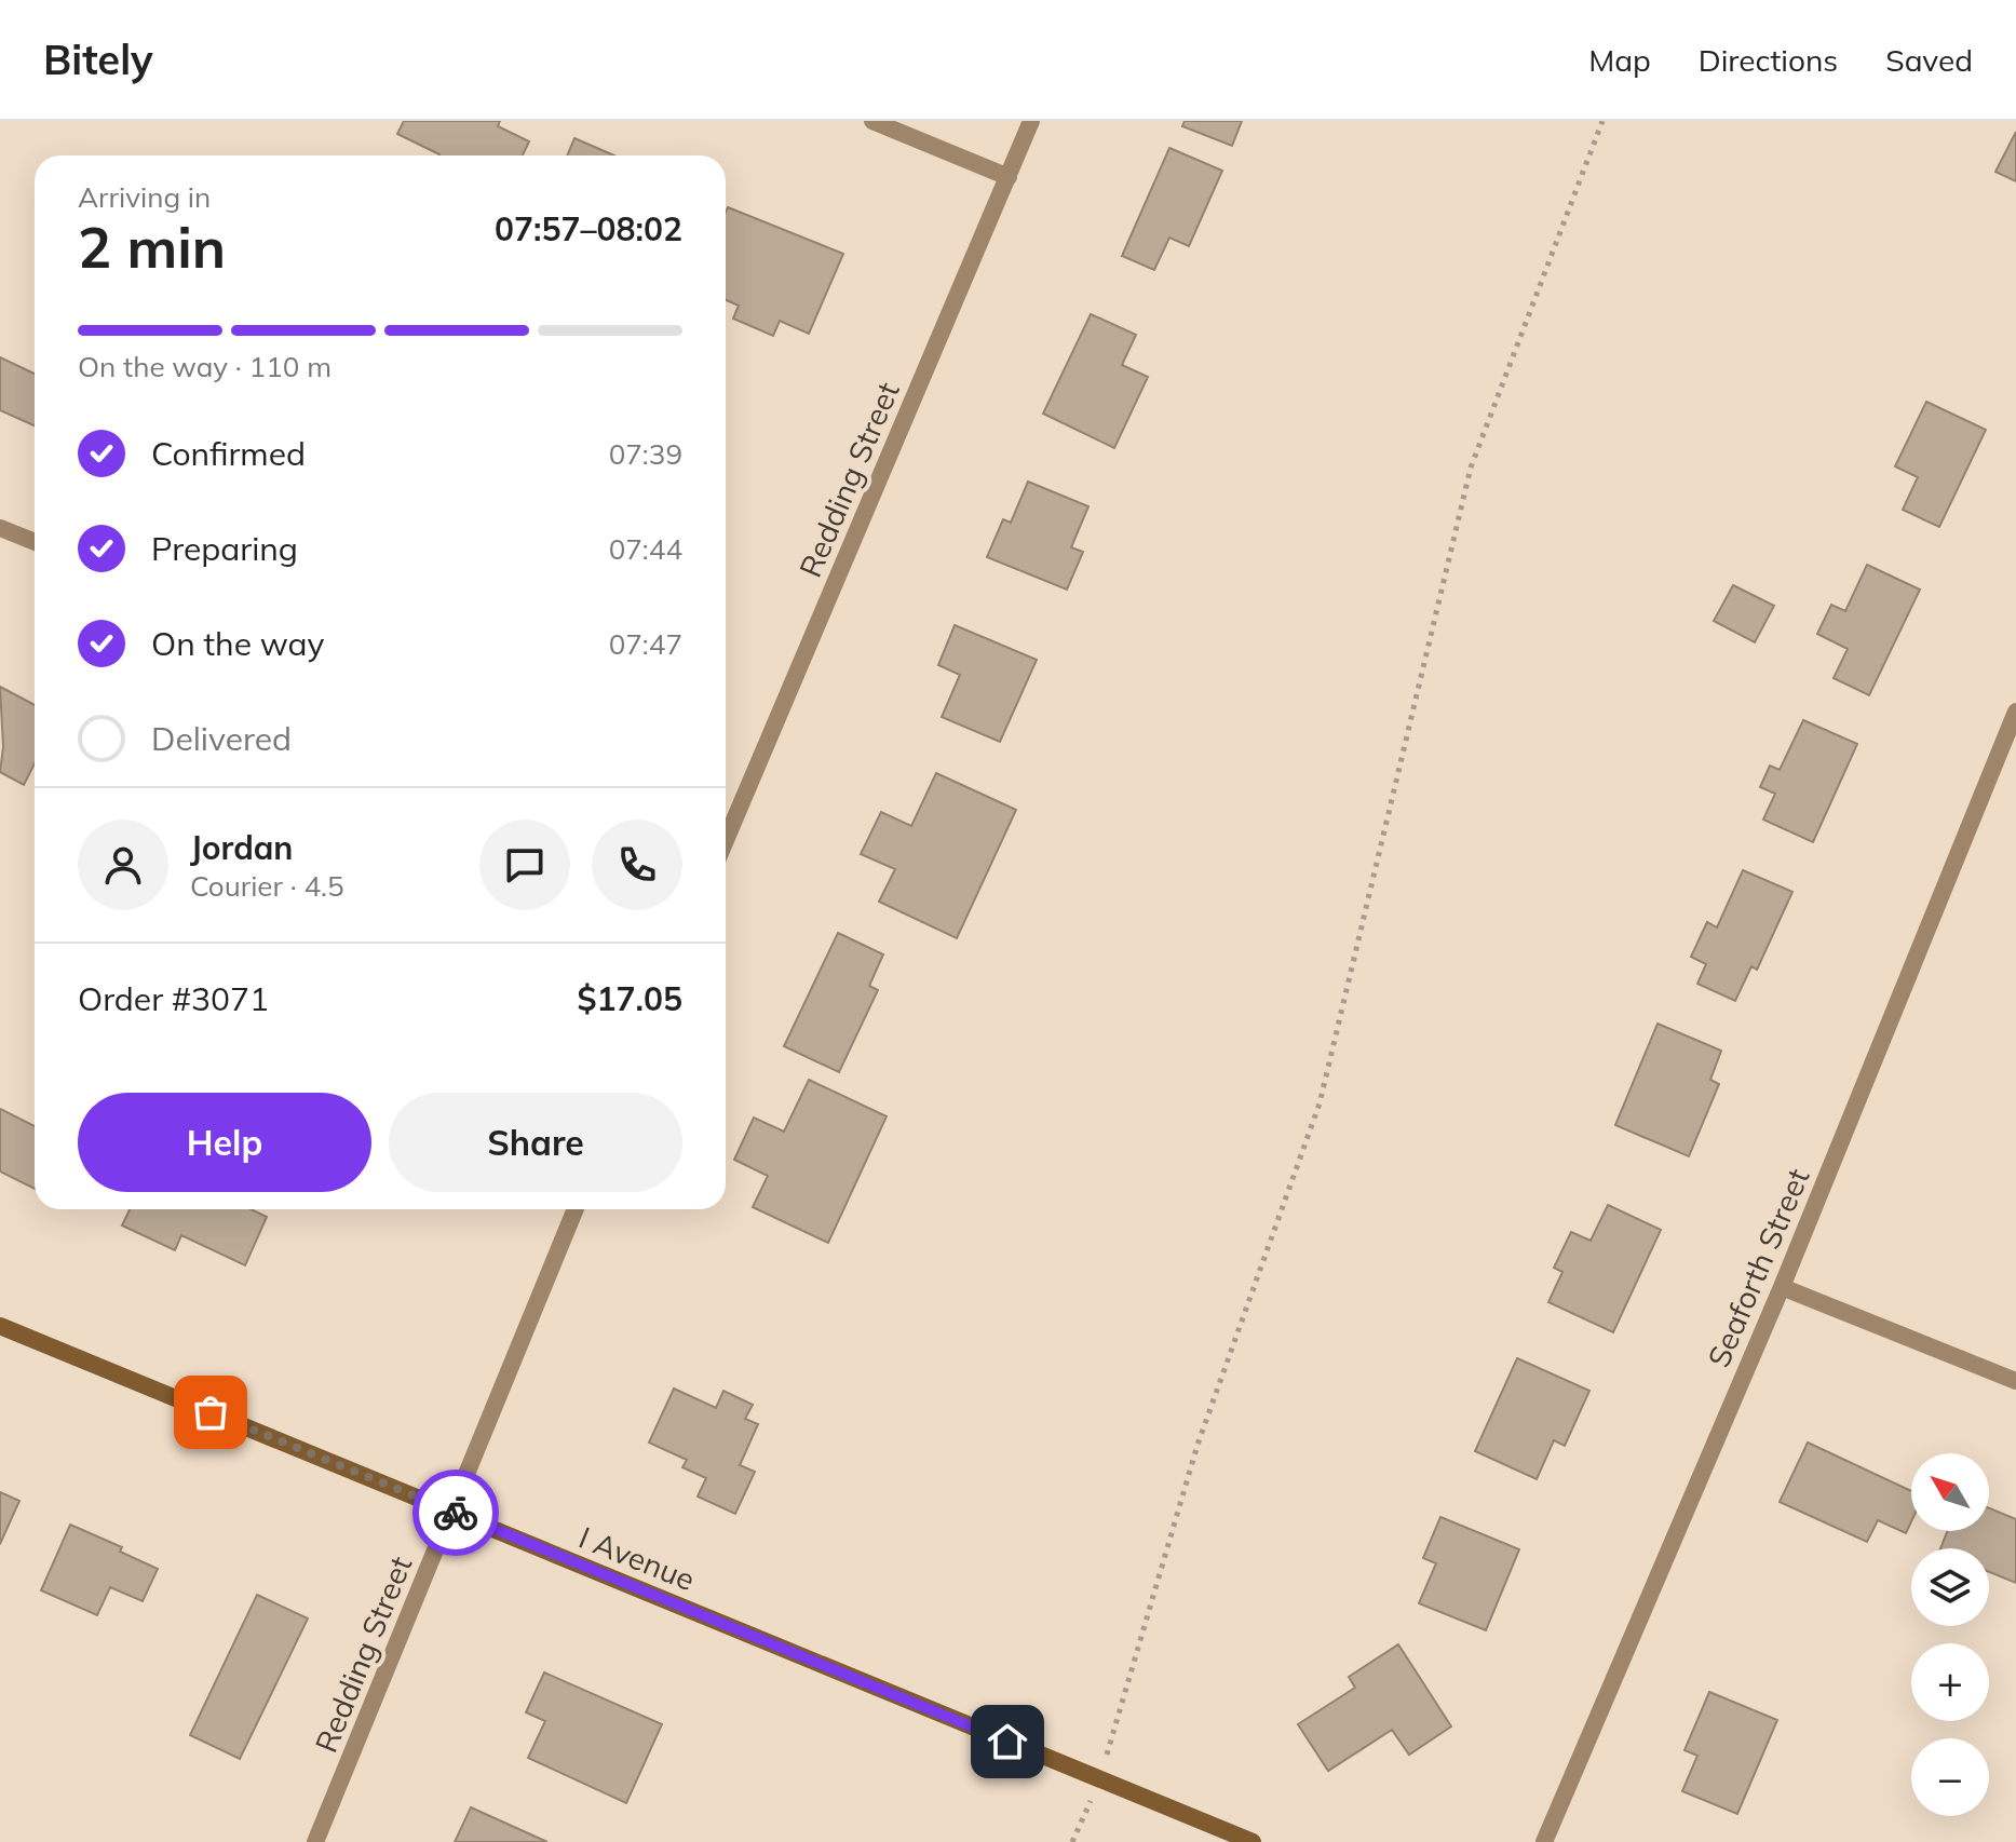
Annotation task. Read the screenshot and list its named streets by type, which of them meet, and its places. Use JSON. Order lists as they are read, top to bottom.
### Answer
{
  "streets": {
    "main road": ["I Avenue"],
    "street": ["Redding Street", "Seaforth Street"]
  },
  "crossings": [
    ["Redding Street", "I Avenue"]
  ],
  "north": "top left",
  "page": {
    "header": "Bitely",
    "nav": ["Map", "Directions", "Saved"],
    "heading": ["2 min", "Arriving in", "07:57–08:02"],
    "panel": [
      "Jordan",
      "Courier · 4.5",
      "Order #3071",
      "$17.05"
    ],
    "bar": "On the way · 110 m",
    "list": [
      ["Confirmed", "07:39"],
      ["Preparing", "07:44"],
      ["On the way", "07:47"],
      "Delivered"
    ],
    "buttons": ["Help", "Share"],
    "map_buttons": ["+", "−"]
  }
}
